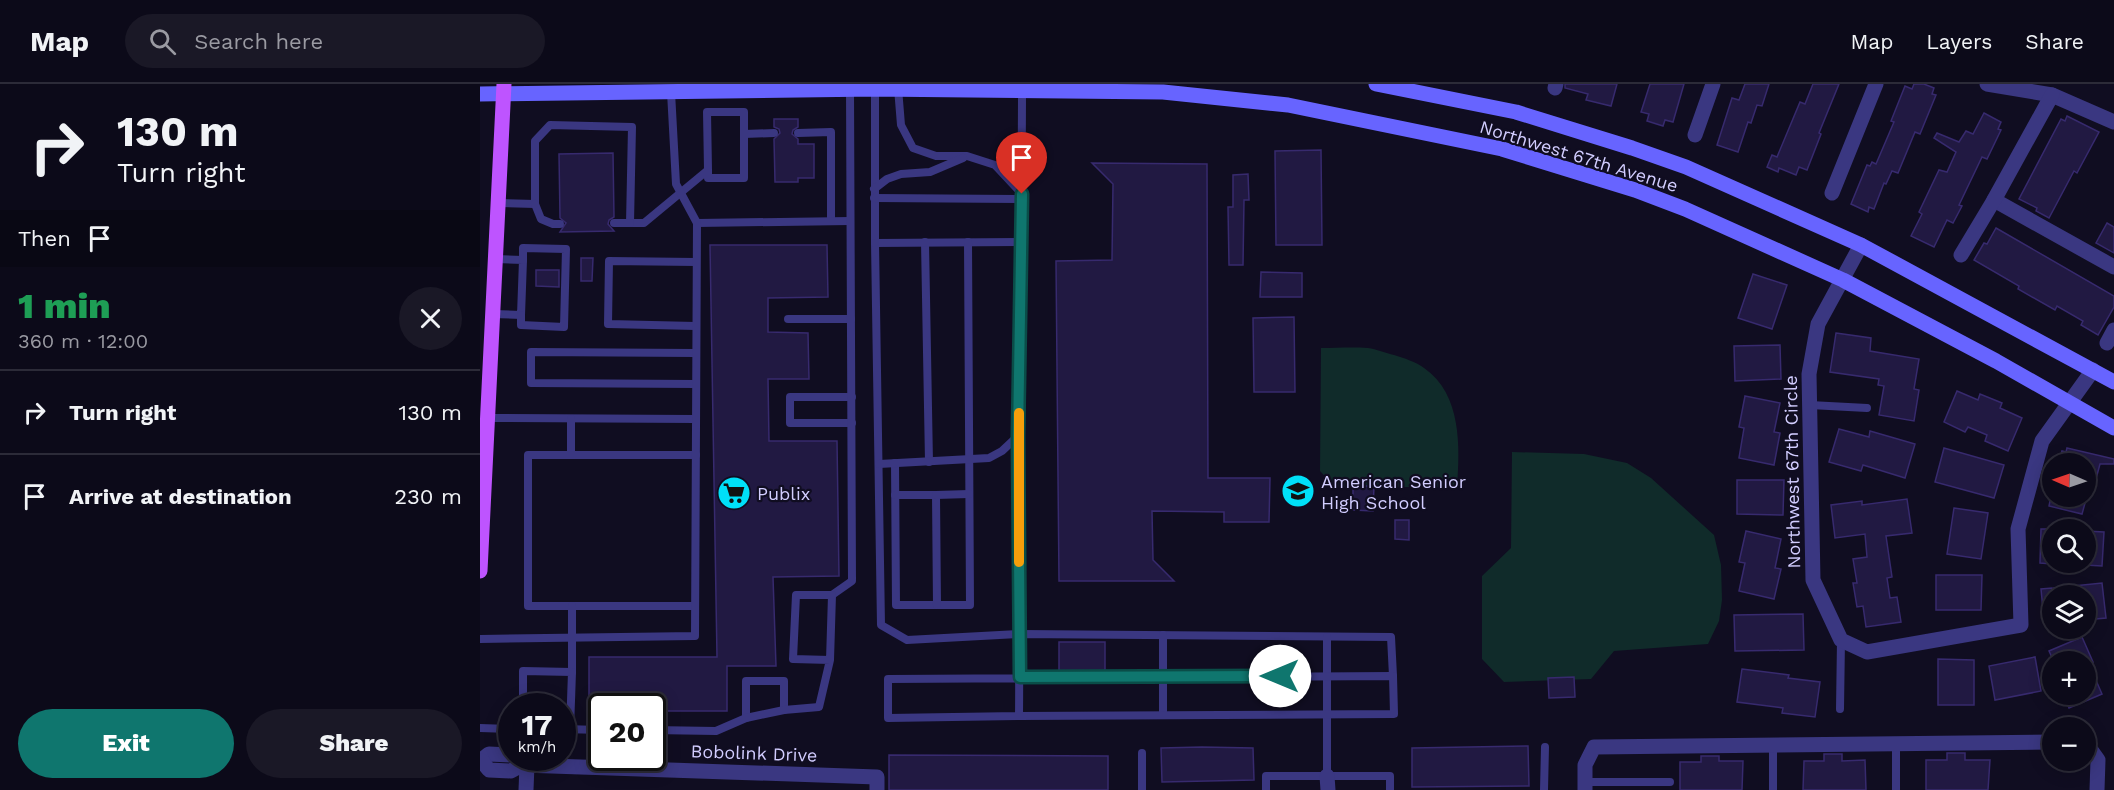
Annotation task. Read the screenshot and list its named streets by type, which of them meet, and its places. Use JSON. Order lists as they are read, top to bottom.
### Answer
{
  "streets": {
    "main road": ["Northwest 67th Avenue"],
    "street": ["Northwest 67th Circle", "Bobolink Drive"]
  },
  "crossings": [
    ["Northwest 67th Avenue", "Northwest 67th Circle"]
  ],
  "places": {
    "school or university": ["American Senior High School"],
    "supermarket": ["Publix"]
  },
  "north": "left",
  "page": {
    "header": "Map",
    "search": "Search here",
    "nav": ["Map", "Layers", "Share"],
    "turn": ["130 m", "Turn right"],
    "then": "Then",
    "heading": ["1 min", "360 m · 12:00"],
    "list": [
      {
        "name": "Turn right",
        "value": "130 m"
      },
      {
        "name": "Arrive at destination",
        "value": "230 m"
      }
    ],
    "map_buttons": ["+", "−"],
    "speed": "17 km/h",
    "limit": "20",
    "buttons": ["Exit", "Share"]
  }
}
